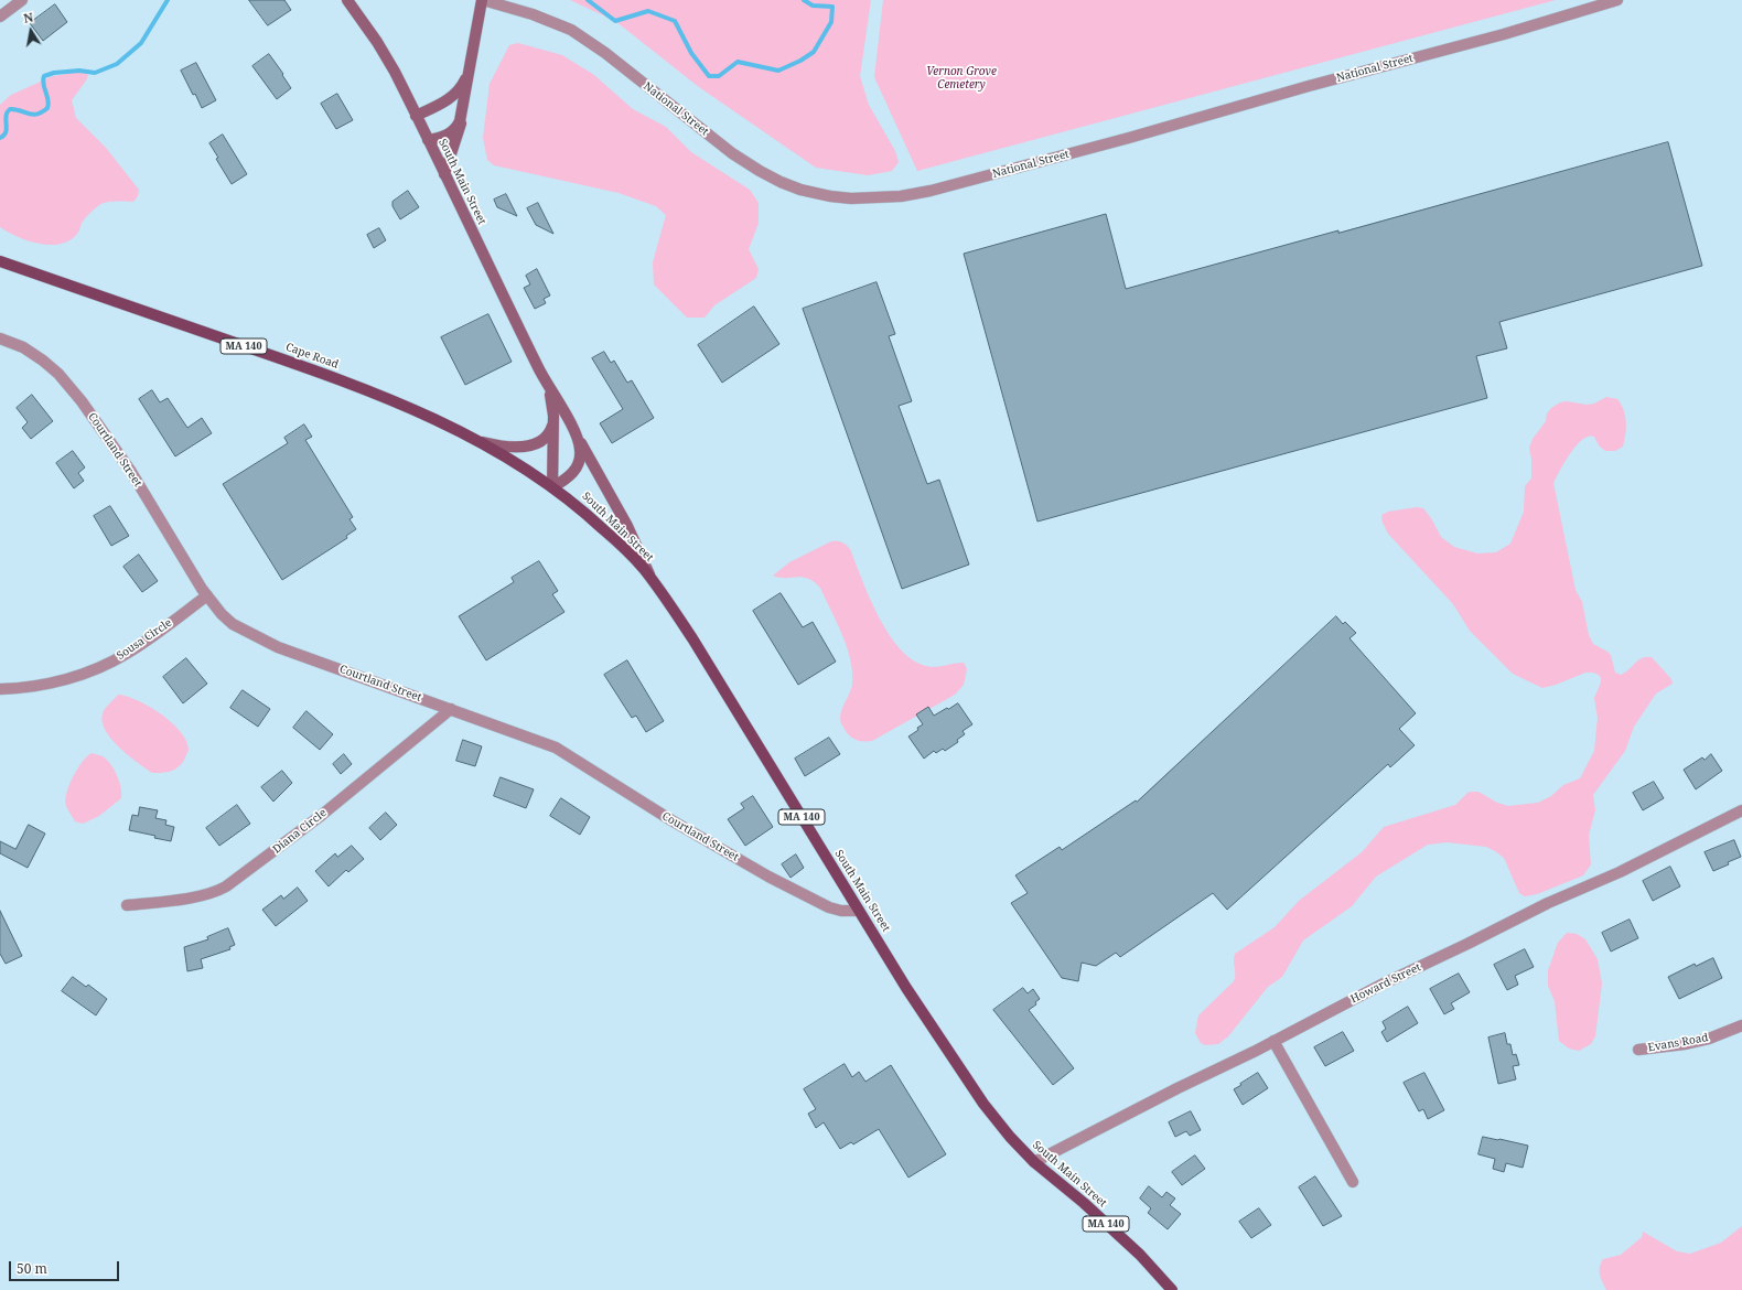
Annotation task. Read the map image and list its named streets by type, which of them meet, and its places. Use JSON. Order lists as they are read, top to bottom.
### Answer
{
  "streets": {
    "main road": ["South Main Street", "MA 140", "Cape Road"],
    "street": [
      "National Street",
      "Courtland Street",
      "Sousa Circle",
      "Diana Circle",
      "Howard Street",
      "Evans Road"
    ]
  },
  "crossings": [
    ["South Main Street", "Cape Road"],
    ["South Main Street", "Courtland Street"],
    ["South Main Street", "Howard Street"],
    ["Courtland Street", "Sousa Circle"],
    ["Courtland Street", "Diana Circle"]
  ],
  "parks": ["Vernon Grove Cemetery"],
  "scale_bar": "50 m",
  "north": "top"
}
